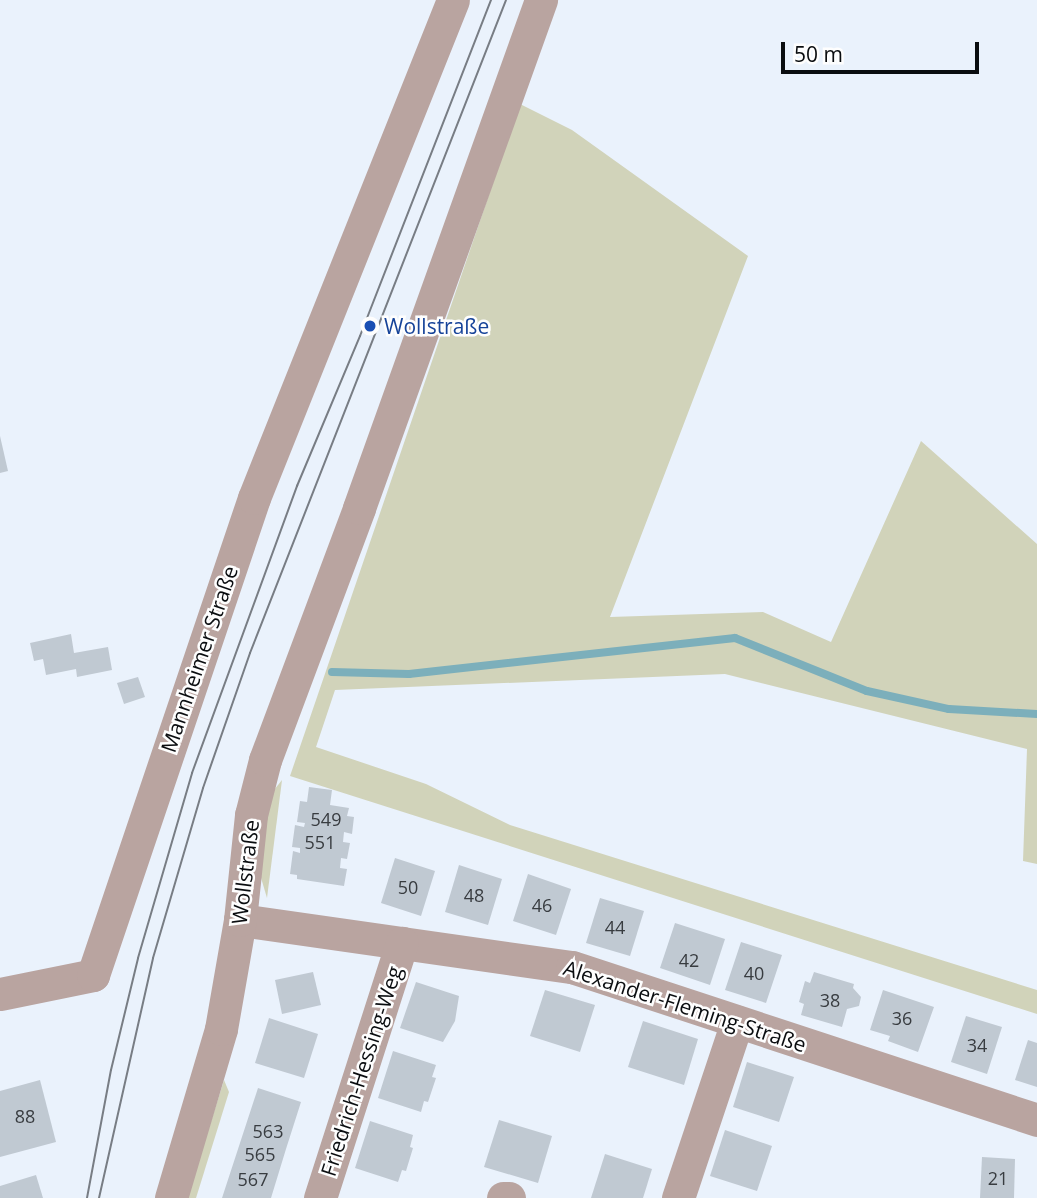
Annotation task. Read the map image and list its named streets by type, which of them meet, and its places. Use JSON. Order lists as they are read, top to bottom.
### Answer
{
  "streets": {
    "street": [
      "Mannheimer Straße",
      "Wollstraße",
      "Alexander-Fleming-Straße",
      "Friedrich-Hessing-Weg"
    ]
  },
  "crossings": [
    ["Wollstraße", "Alexander-Fleming-Straße"],
    ["Alexander-Fleming-Straße", "Friedrich-Hessing-Weg"]
  ],
  "places": ["Wollstraße"],
  "house_numbers": [
    "549",
    "551",
    "50",
    "48",
    "46",
    "44",
    "42",
    "40",
    "38",
    "36",
    "34",
    "88",
    "563",
    "565",
    "21",
    "567"
  ],
  "scale_bar": "50 m"
}
